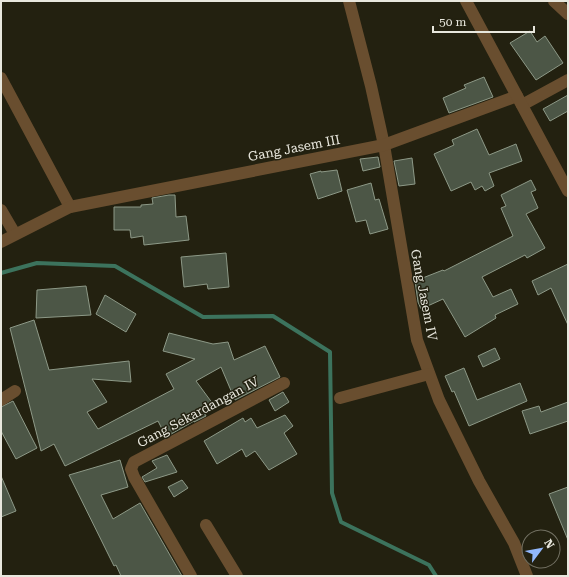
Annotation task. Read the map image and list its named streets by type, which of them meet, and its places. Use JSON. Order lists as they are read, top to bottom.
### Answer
{
  "streets": {
    "street": ["Gang Jasem III", "Gang Jasem IV", "Gang Sekardangan IV"]
  },
  "crossings": [
    ["Gang Jasem III", "Gang Jasem IV"]
  ],
  "scale_bar": "50 m",
  "north": "top right"
}
